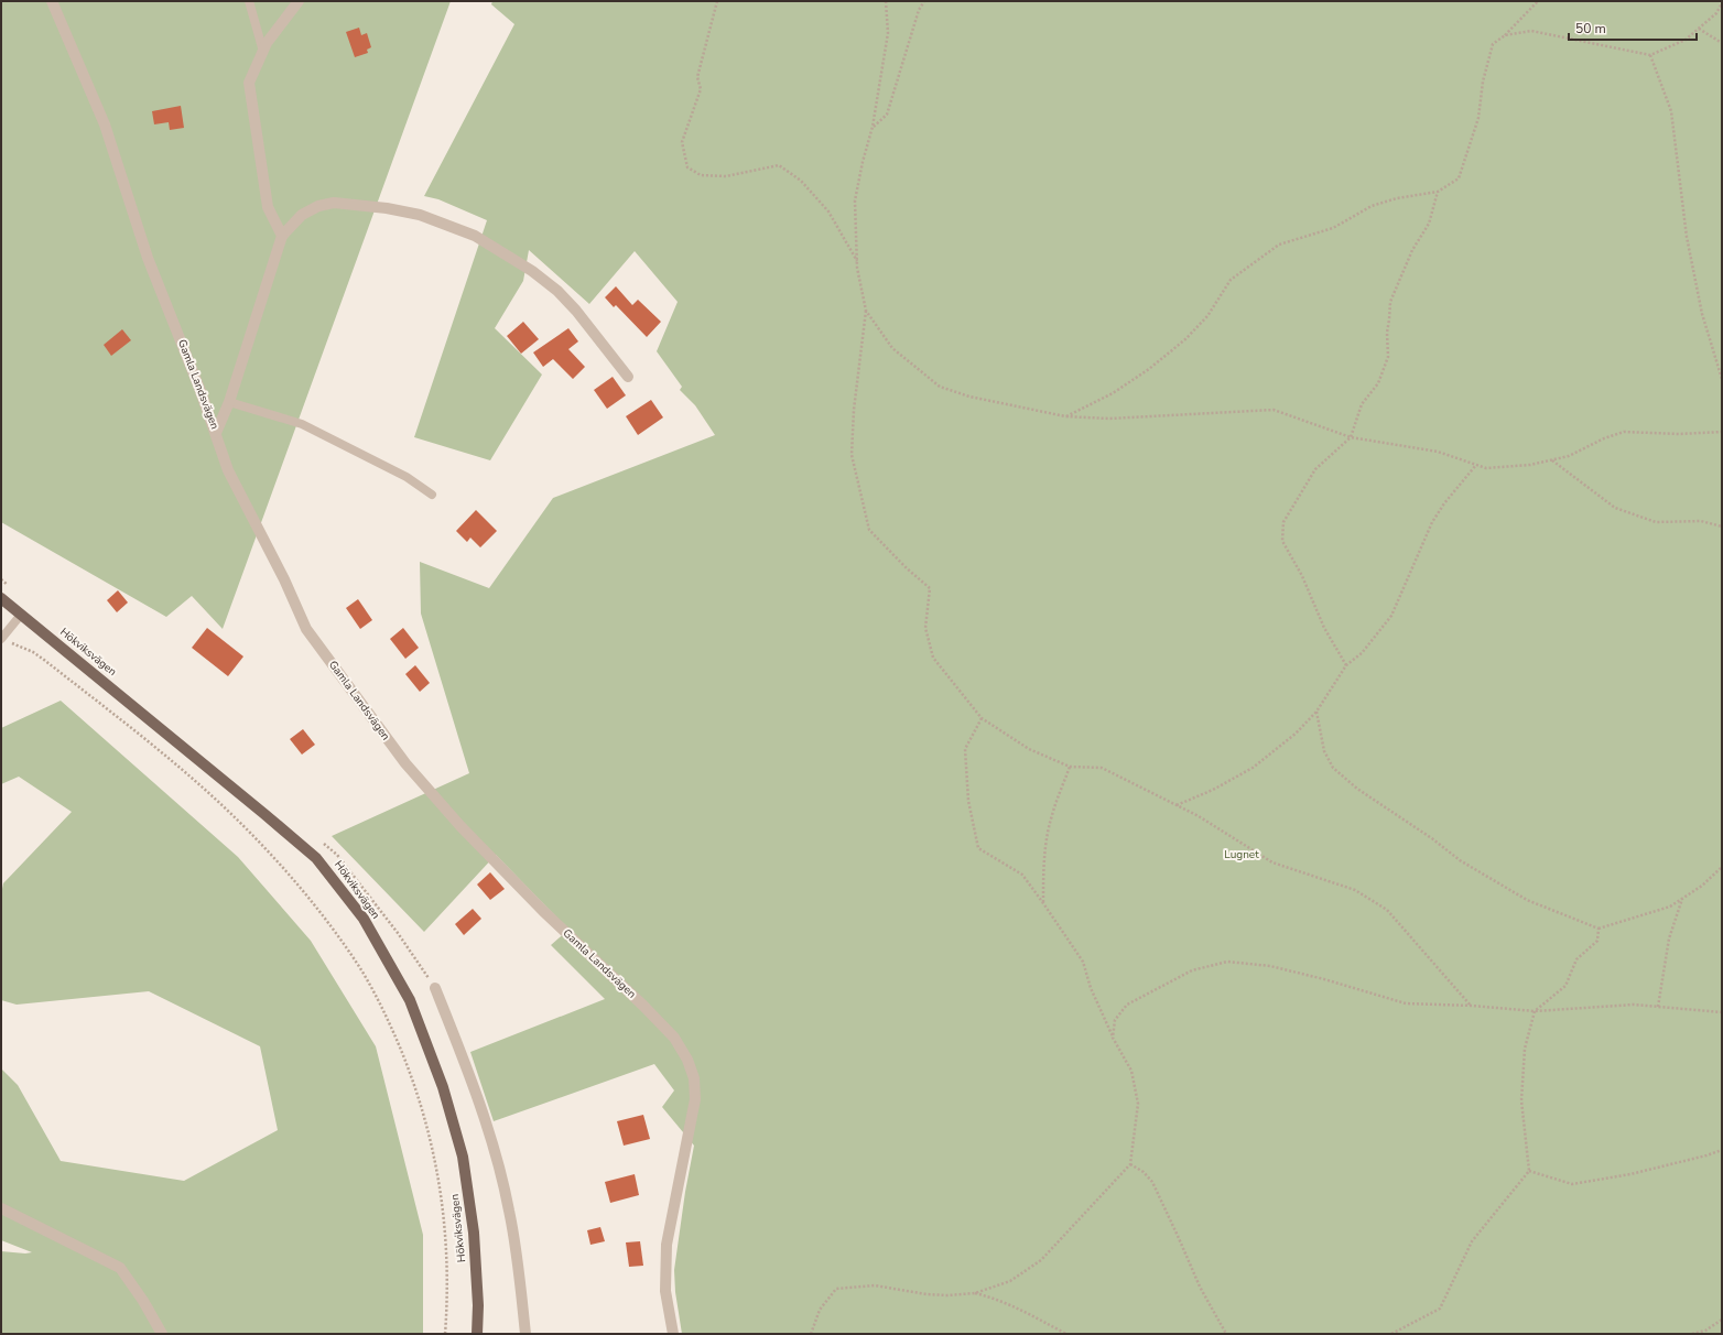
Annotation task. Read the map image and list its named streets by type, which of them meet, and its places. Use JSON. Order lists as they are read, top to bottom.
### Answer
{
  "streets": {
    "main road": ["Hökviksvägen"],
    "street": ["Gamla Landsvägen"]
  },
  "parks": ["Lugnet"],
  "scale_bar": "50 m"
}
